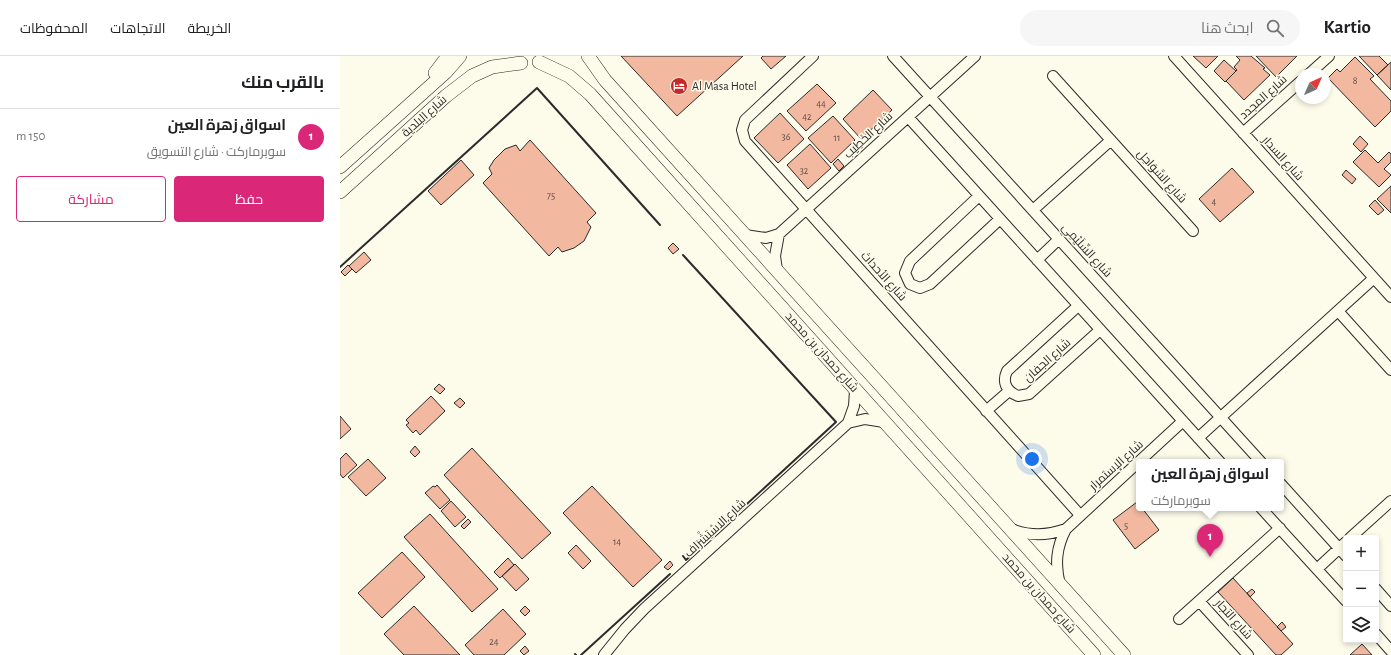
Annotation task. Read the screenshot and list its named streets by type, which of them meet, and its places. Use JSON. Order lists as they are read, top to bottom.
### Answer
{
  "streets": {
    "main road": ["شارع البلدية", "شارع حمدان بن محمد"],
    "street": [
      "شارع المجدد",
      "شارع الخَطِيب",
      "شارع السدار",
      "شارع السَّوَاحِل",
      "شارع السِّلَيْمِي",
      "شارع الأحداث",
      "شارع الجفان",
      "شارع الإستمرار",
      "شارع الاسْتِشْرَاف",
      "شارع التجار"
    ]
  },
  "crossings": [
    ["شارع المجدد", "شارع السدار"],
    ["شارع البلدية", "شارع حمدان بن محمد"],
    ["شارع الخَطِيب", "شارع السِّلَيْمِي"],
    ["شارع الخَطِيب", "شارع الأحداث"],
    ["شارع الأحداث", "شارع الإستمرار"],
    ["شارع حمدان بن محمد", "شارع الإستمرار"]
  ],
  "places": {
    "hotel": ["Al Masa Hotel"]
  },
  "house_numbers": [
    "8",
    "44",
    "42",
    "36",
    "11",
    "32",
    "75",
    "4",
    "5",
    "14",
    "24"
  ],
  "north": "top right",
  "page": {
    "header": "Kartio",
    "search": "ابحث هنا",
    "nav": ["الخريطة", "الاتجاهات", "المحفوظات"],
    "heading": "بالقرب منك",
    "list": [
      {
        "mark": "1",
        "name": "اسواق زهرة العين",
        "note": "سوبرماركت · شارع التسويق",
        "value": "150 m"
      }
    ],
    "buttons": ["حفظ", "مشاركة"],
    "popup": ["اسواق زهرة العين", "سوبرماركت"],
    "pins": "1",
    "map_buttons": ["+", "−"]
  }
}
